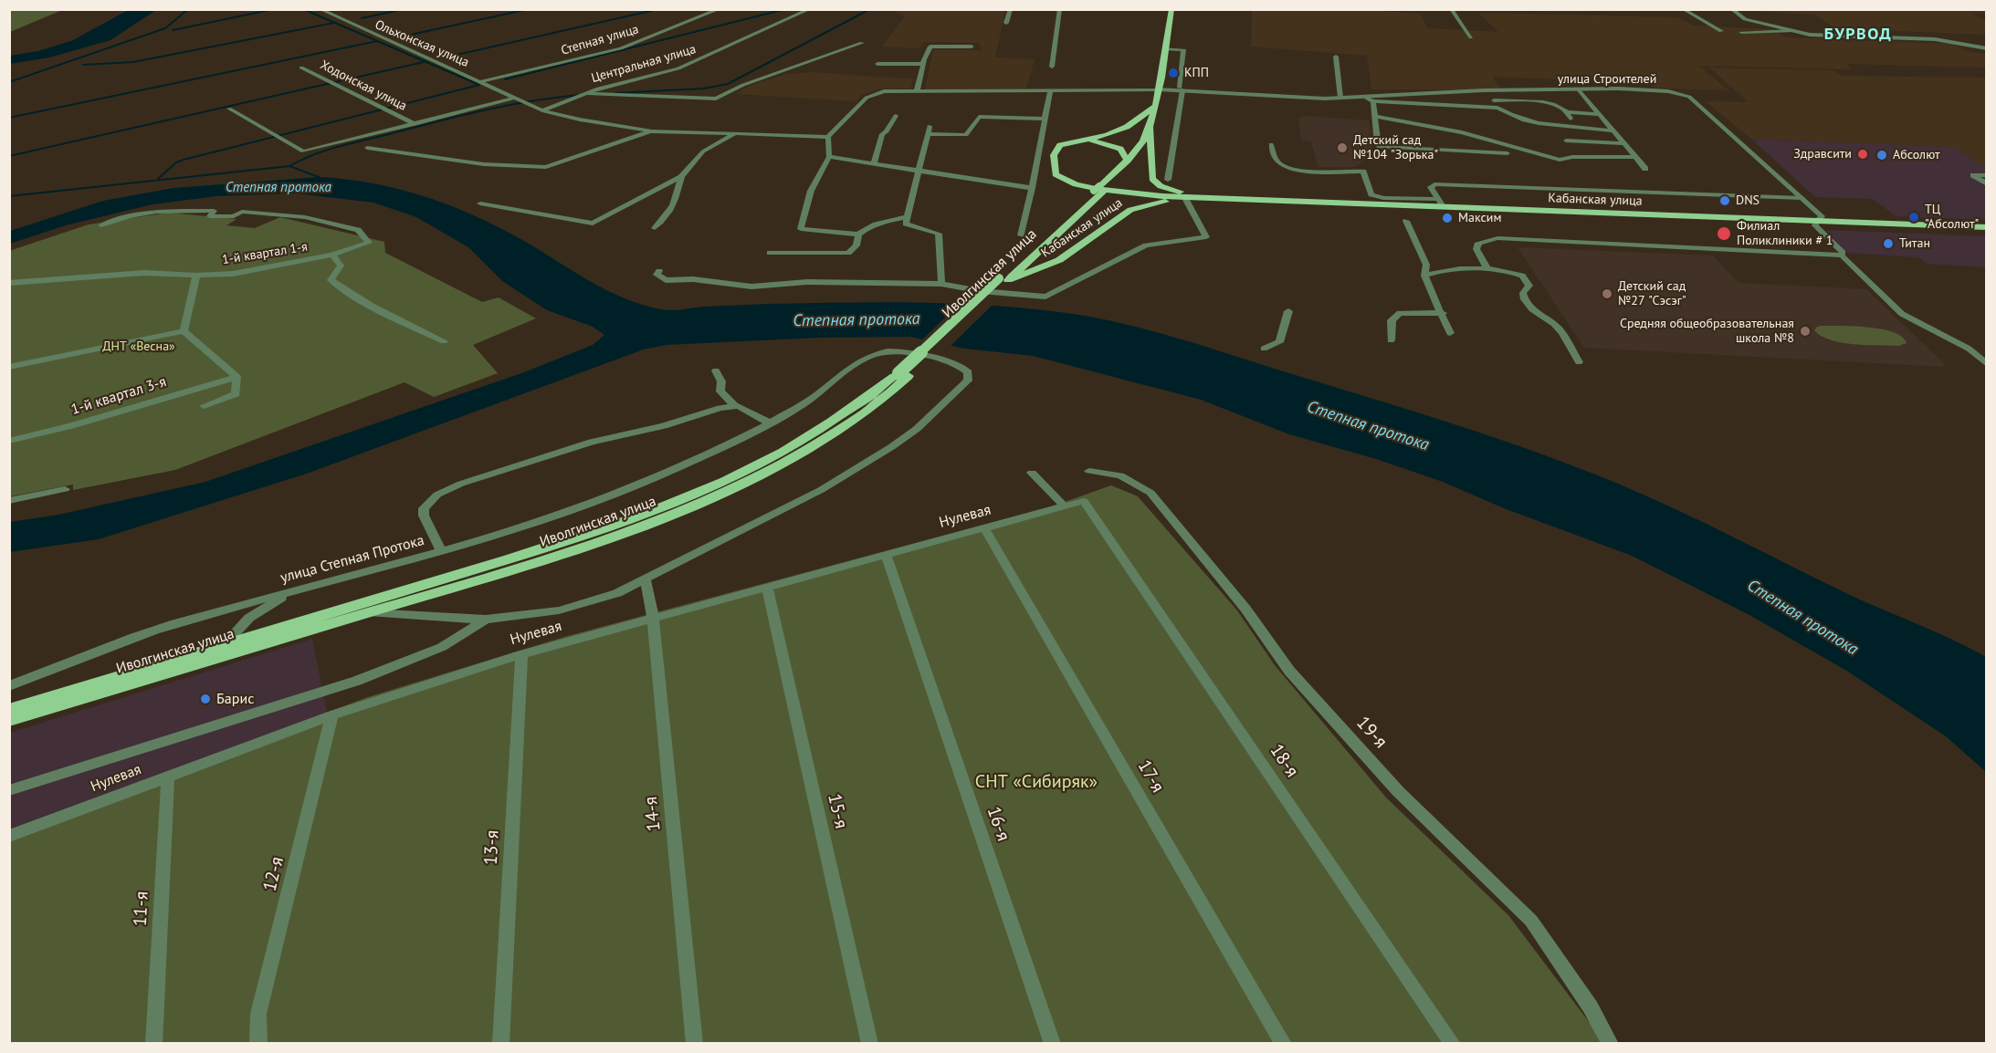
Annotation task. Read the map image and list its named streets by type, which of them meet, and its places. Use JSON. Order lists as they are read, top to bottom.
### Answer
{
  "streets": {
    "main road": ["Кабанская улица", "Иволгинская улица"],
    "street": [
      "Степная улица",
      "Ольхонская улица",
      "Центральная улица",
      "улица Строителей",
      "Ходонская улица",
      "1-й квартал 1-я",
      "1-й квартал 3-я",
      "Нулевая",
      "улица Степная Протока",
      "19-я",
      "18-я",
      "17-я",
      "15-я",
      "14-я",
      "16-я",
      "13-я",
      "12-я",
      "11-я"
    ]
  },
  "crossings": [
    ["Степная улица", "Ольхонская улица"],
    ["Ольхонская улица", "Центральная улица"],
    ["улица Строителей", "Кабанская улица"],
    ["Кабанская улица", "Иволгинская улица"],
    ["Нулевая", "18-я"],
    ["Нулевая", "17-я"],
    ["Нулевая", "15-я"],
    ["Нулевая", "14-я"],
    ["Нулевая", "16-я"],
    ["Нулевая", "13-я"],
    ["Нулевая", "12-я"],
    ["Нулевая", "11-я"]
  ],
  "districts": ["БУРВОД"],
  "water": ["Степная протока"],
  "parks": ["ДНТ «Весна»", "СНТ «Сибиряк»"],
  "places": [
    "КПП",
    "Детский сад №104 \"Зорька\"",
    "Здравсити",
    "Абсолют",
    "DNS",
    "ТЦ \"Абсолют\"",
    "Максим",
    "Филиал Поликлиники # 1",
    "Титан",
    "Детский сад №27 \"Сэсэг\"",
    "Средняя общеобразовательная школа №8",
    "Барис"
  ]
}
